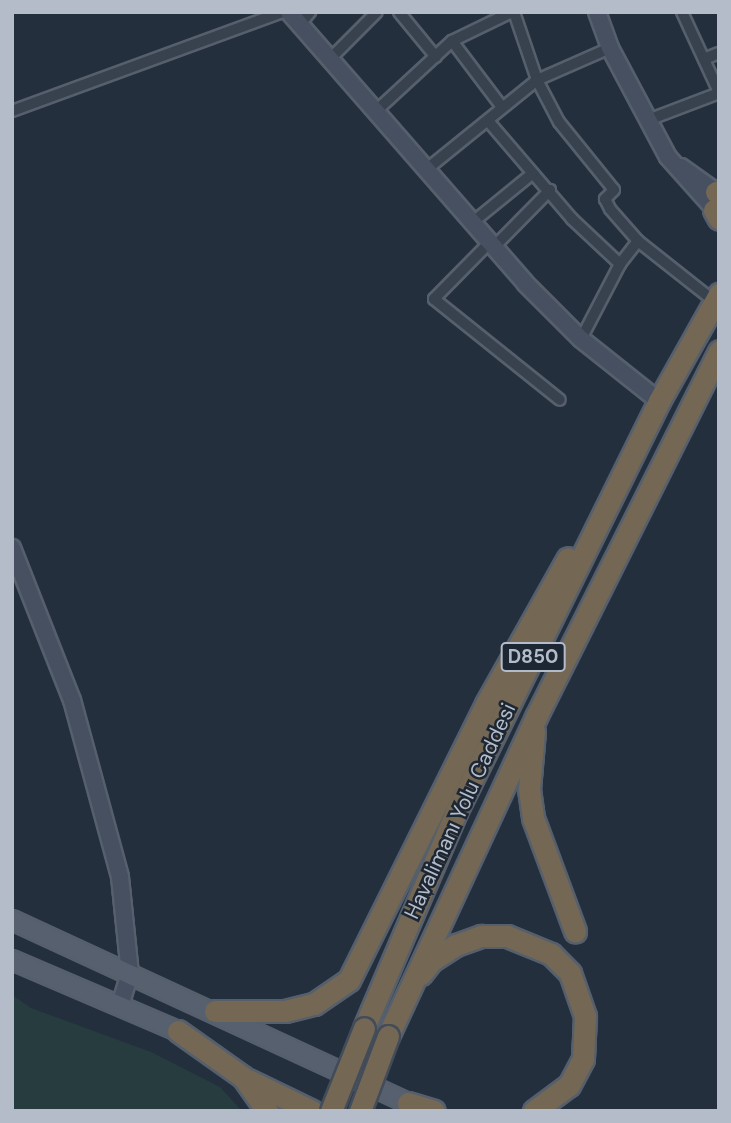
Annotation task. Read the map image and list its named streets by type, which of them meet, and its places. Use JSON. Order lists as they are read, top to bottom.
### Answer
{
  "streets": {
    "highway": ["D850", "Havalimanı Yolu Caddesi"]
  }
}
